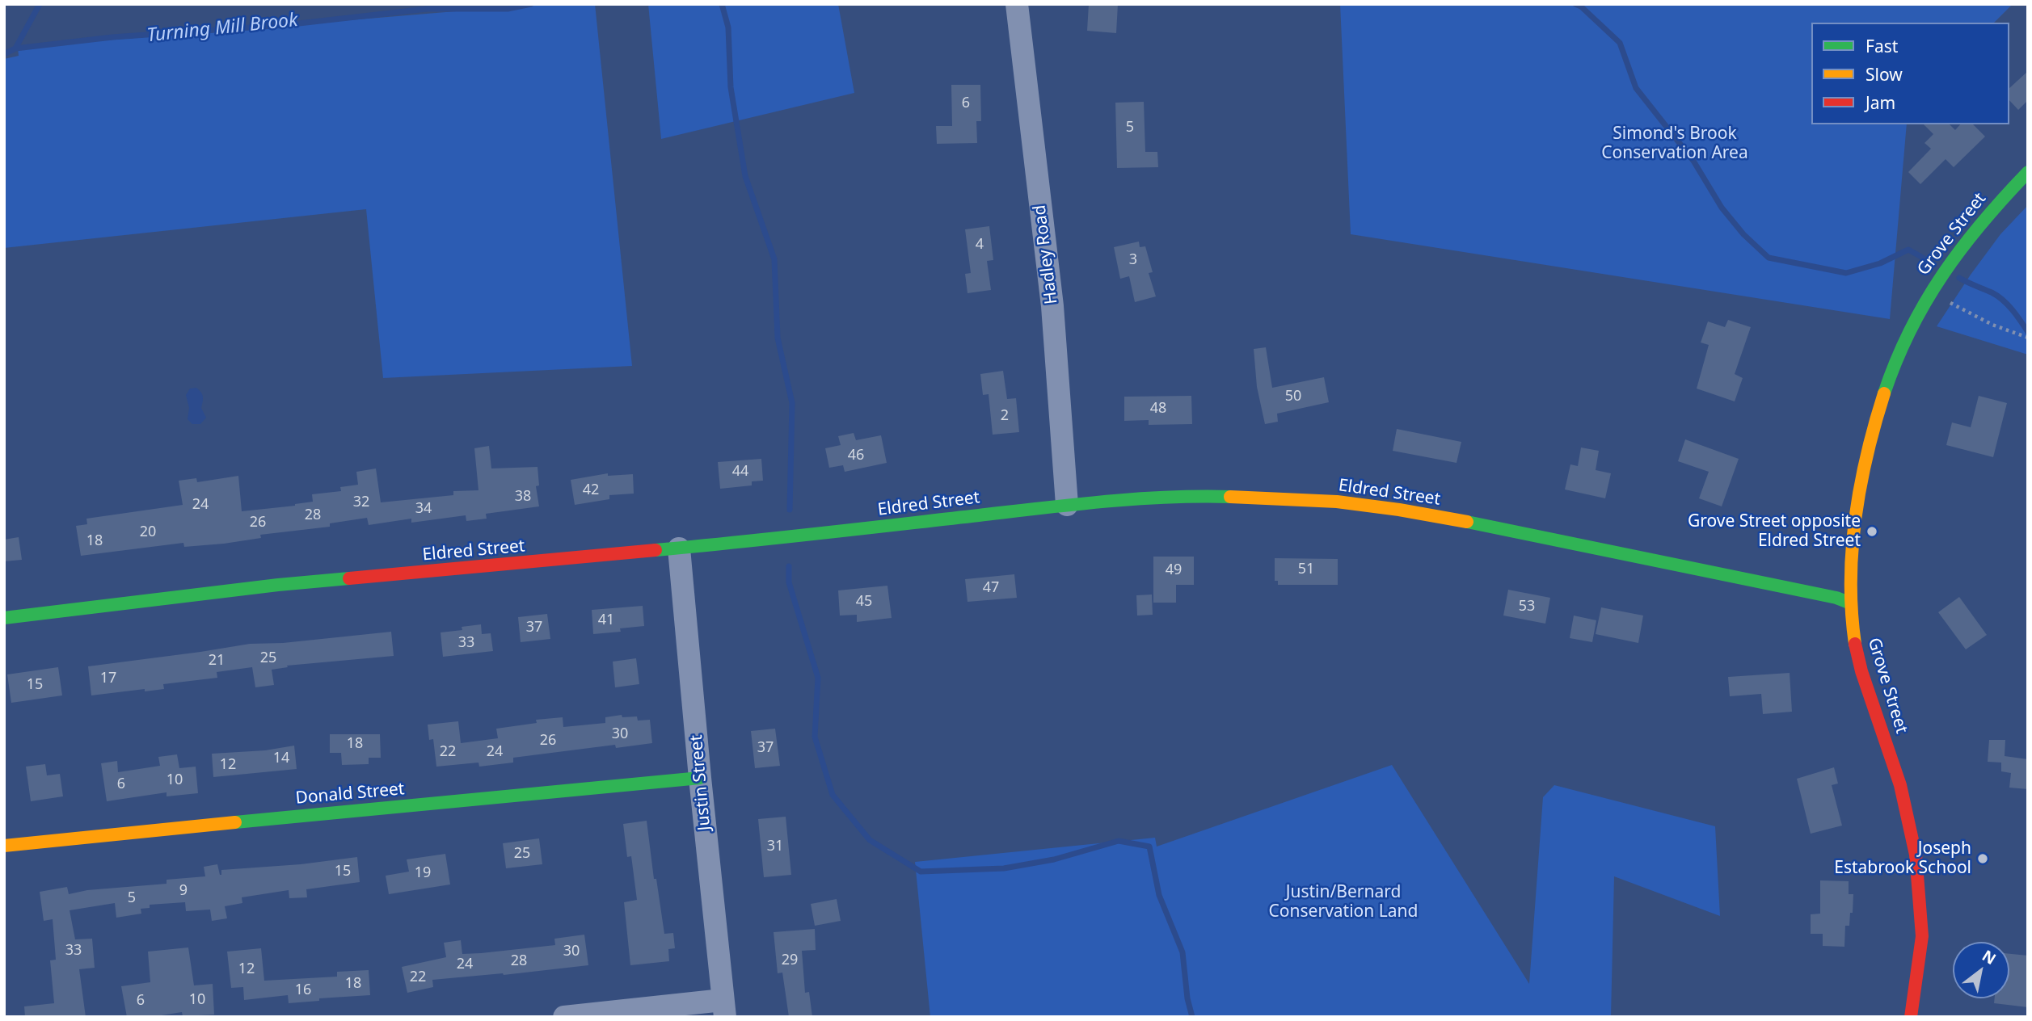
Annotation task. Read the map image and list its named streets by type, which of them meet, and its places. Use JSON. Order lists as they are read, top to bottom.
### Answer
{
  "streets": {
    "street": [
      "Grove Street",
      "Hadley Road",
      "Eldred Street",
      "Justin Street",
      "Donald Street"
    ]
  },
  "crossings": [
    ["Grove Street", "Eldred Street"],
    ["Hadley Road", "Eldred Street"],
    ["Eldred Street", "Justin Street"],
    ["Justin Street", "Donald Street"]
  ],
  "water": ["Turning Mill Brook"],
  "parks": ["Simond's Brook Conservation Area", "Justin/Bernard Conservation Land"],
  "places": ["Grove Street opposite Eldred Street", "Joseph Estabrook School"],
  "house_numbers": [
    "6",
    "5",
    "4",
    "3",
    "50",
    "48",
    "2",
    "46",
    "44",
    "42",
    "38",
    "32",
    "24",
    "34",
    "28",
    "26",
    "20",
    "18",
    "51",
    "49",
    "47",
    "45",
    "53",
    "41",
    "37",
    "33",
    "25",
    "21",
    "17",
    "15",
    "30",
    "26",
    "18",
    "37",
    "22",
    "24",
    "14",
    "12",
    "10",
    "6",
    "31",
    "25",
    "15",
    "19",
    "9",
    "5",
    "33",
    "30",
    "29",
    "28",
    "24",
    "12",
    "22",
    "18",
    "16",
    "10",
    "6"
  ],
  "legend": ["Fast", "Slow", "Jam"],
  "north": "top right"
}
